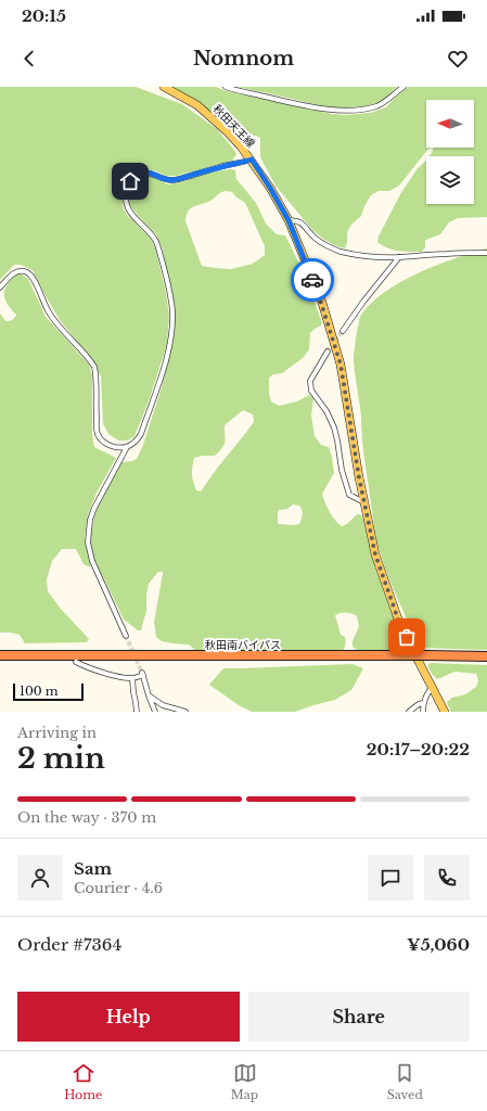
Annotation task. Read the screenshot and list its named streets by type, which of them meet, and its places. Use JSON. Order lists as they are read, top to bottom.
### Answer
{
  "streets": {
    "highway": ["秋田南バイパス"],
    "main road": ["秋田天王線"]
  },
  "scale_bar": "100 m",
  "north": "left",
  "page": {
    "status": "20:15",
    "header": "Nomnom",
    "scale": "100 m",
    "heading": ["2 min", "Arriving in", "20:17–20:22"],
    "panel": [
      "Sam",
      "Courier · 4.6",
      "Order #7364",
      "¥5,060"
    ],
    "bar": "On the way · 370 m",
    "buttons": ["Help", "Share"],
    "tabs": ["Home", "Map", "Saved"]
  }
}
